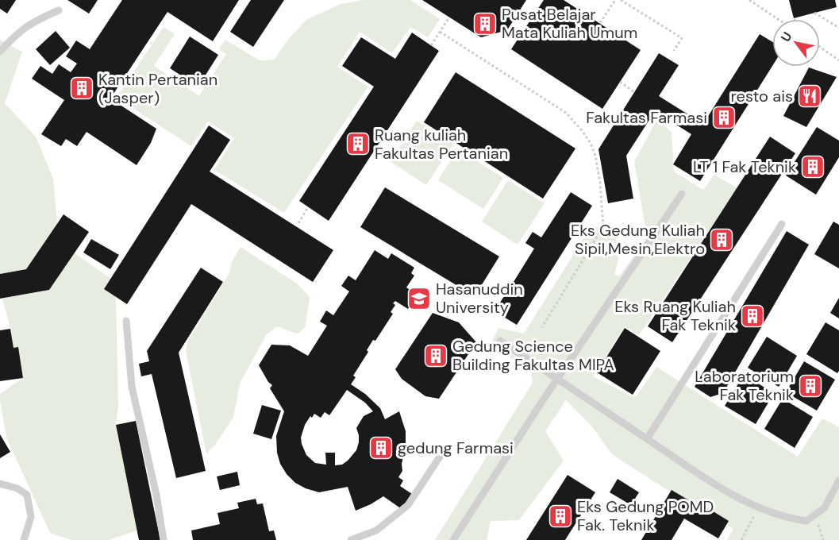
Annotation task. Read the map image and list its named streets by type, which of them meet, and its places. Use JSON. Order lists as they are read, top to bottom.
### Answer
{
  "places": {
    "building": [
      "Pusat Belajar Mata Kuliah Umum",
      "Kantin Pertanian (Jasper)",
      "Fakultas Farmasi",
      "Ruang kuliah Fakultas Pertanian",
      "LT 1 Fak Teknik",
      "Eks Gedung Kuliah Sipil,Mesin,Elektro",
      "Eks Ruang Kuliah Fak Teknik",
      "Gedung Science Building Fakultas MIPA",
      "Laboratorium Fak Teknik",
      "gedung Farmasi",
      "Eks Gedung POMD Fak. Teknik"
    ],
    "restaurant": ["resto ais"],
    "school or university": ["Hasanuddin University"]
  },
  "north": "top left"
}
